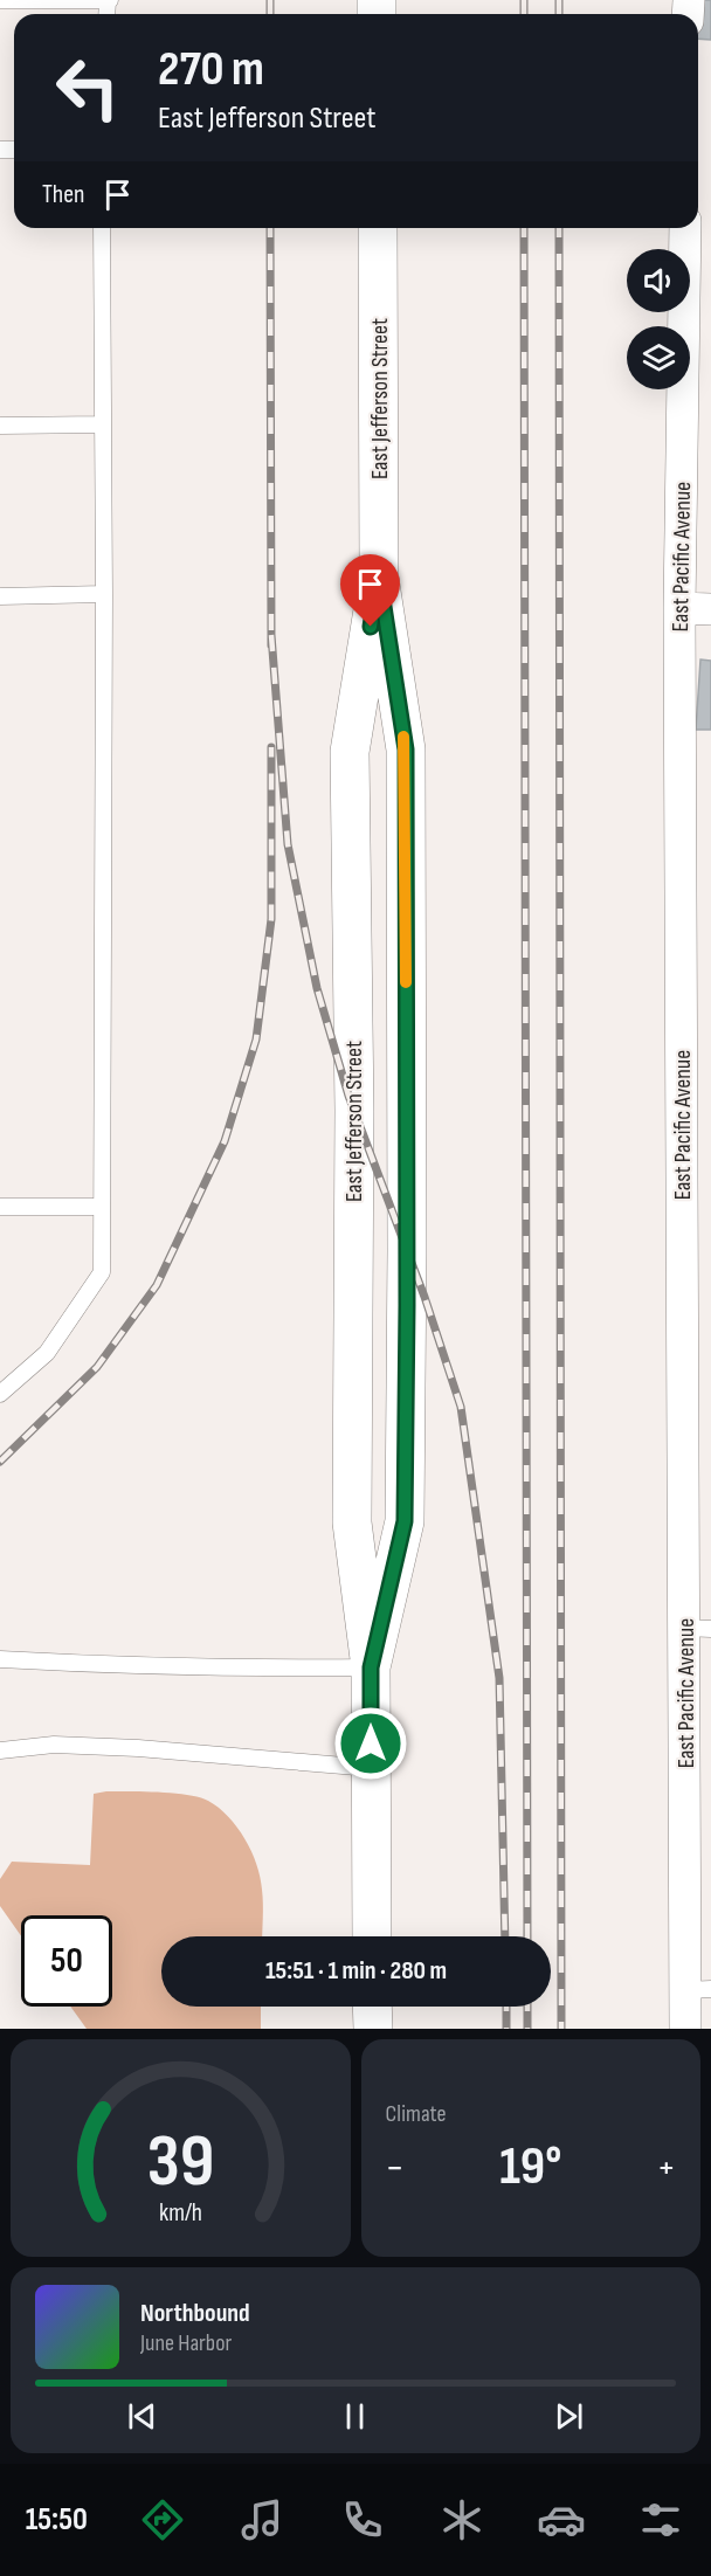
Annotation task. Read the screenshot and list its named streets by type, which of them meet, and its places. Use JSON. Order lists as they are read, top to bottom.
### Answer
{
  "streets": {
    "main road": ["East Jefferson Street"],
    "street": ["East Pacific Avenue"]
  },
  "page": {
    "turn": ["270 m", "East Jefferson Street"],
    "then": "Then",
    "limit": "50",
    "trip": "15:51 · 1 min · 280 m",
    "tile": "Climate",
    "heat": ["−", "19°", "+"],
    "song": ["Northbound", "June Harbor"],
    "tabs": "15:50",
    "gauge": ["39", "km/h"]
  }
}
